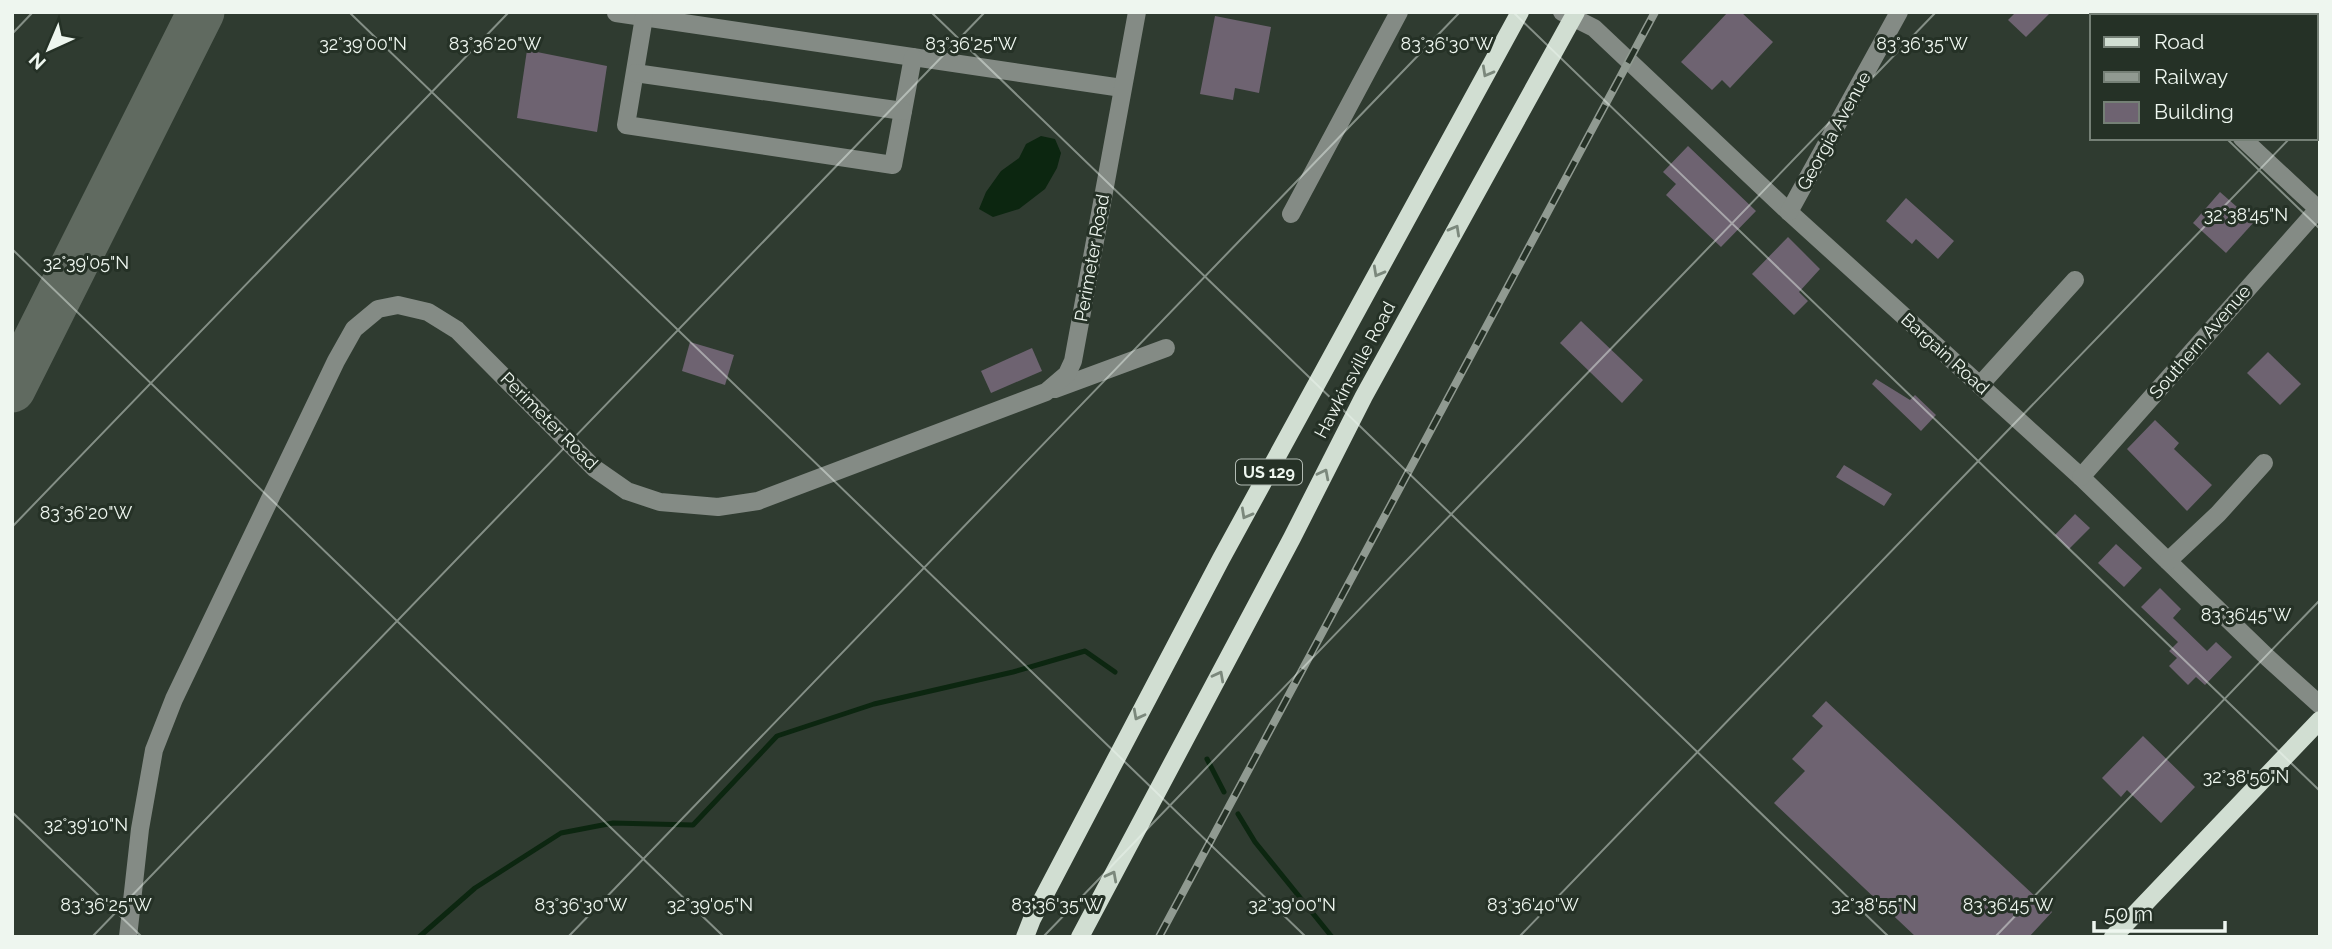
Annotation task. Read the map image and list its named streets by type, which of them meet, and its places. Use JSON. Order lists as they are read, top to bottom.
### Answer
{
  "streets": {
    "main road": ["Hawkinsville Road", "US 129"],
    "street": [
      "Georgia Avenue",
      "Perimeter Road",
      "Southern Avenue",
      "Bargain Road"
    ]
  },
  "crossings": [
    ["Georgia Avenue", "Bargain Road"],
    ["Southern Avenue", "Bargain Road"],
    ["Bargain Road", "Hawkinsville Road"]
  ],
  "legend": ["Road", "Railway", "Building"],
  "scale_bar": "50 m",
  "north": "bottom left",
  "coordinates": [
    "32°39'00\"N",
    "83°36'20\"W",
    "83°36'25\"W",
    "83°36'30\"W",
    "83°36'35\"W",
    "32°38'45\"N",
    "32°39'05\"N",
    "83°36'45\"W",
    "32°38'50\"N",
    "32°39'10\"N",
    "83°36'40\"W",
    "32°38'55\"N"
  ]
}
